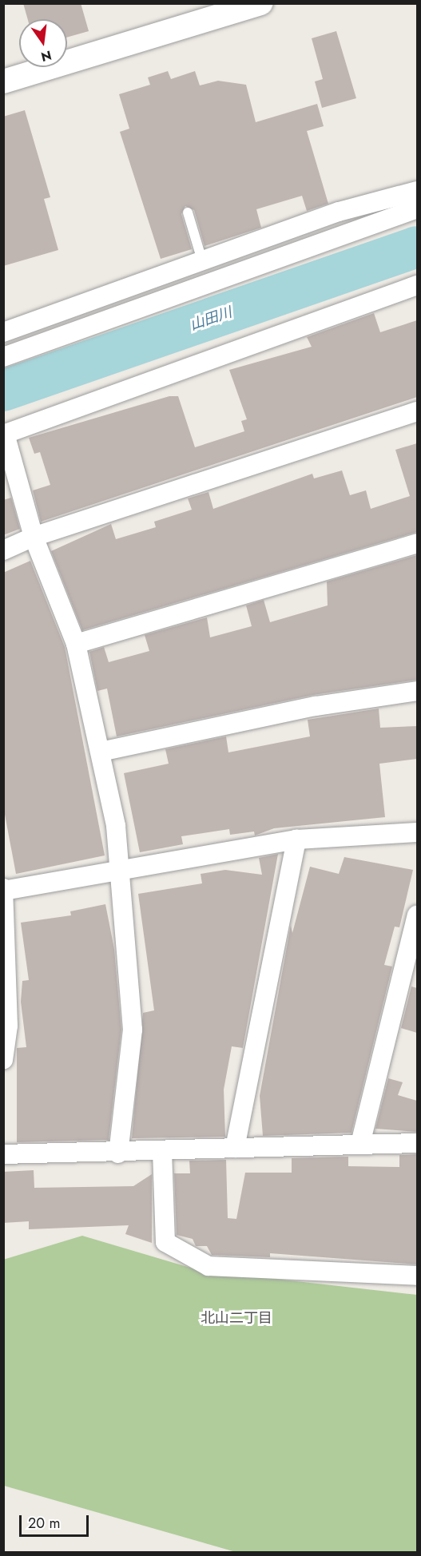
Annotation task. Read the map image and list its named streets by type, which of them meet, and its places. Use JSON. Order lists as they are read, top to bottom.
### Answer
{
  "districts": ["北山二丁目"],
  "water": ["山田川"],
  "scale_bar": "20 m",
  "north": "bottom"
}
